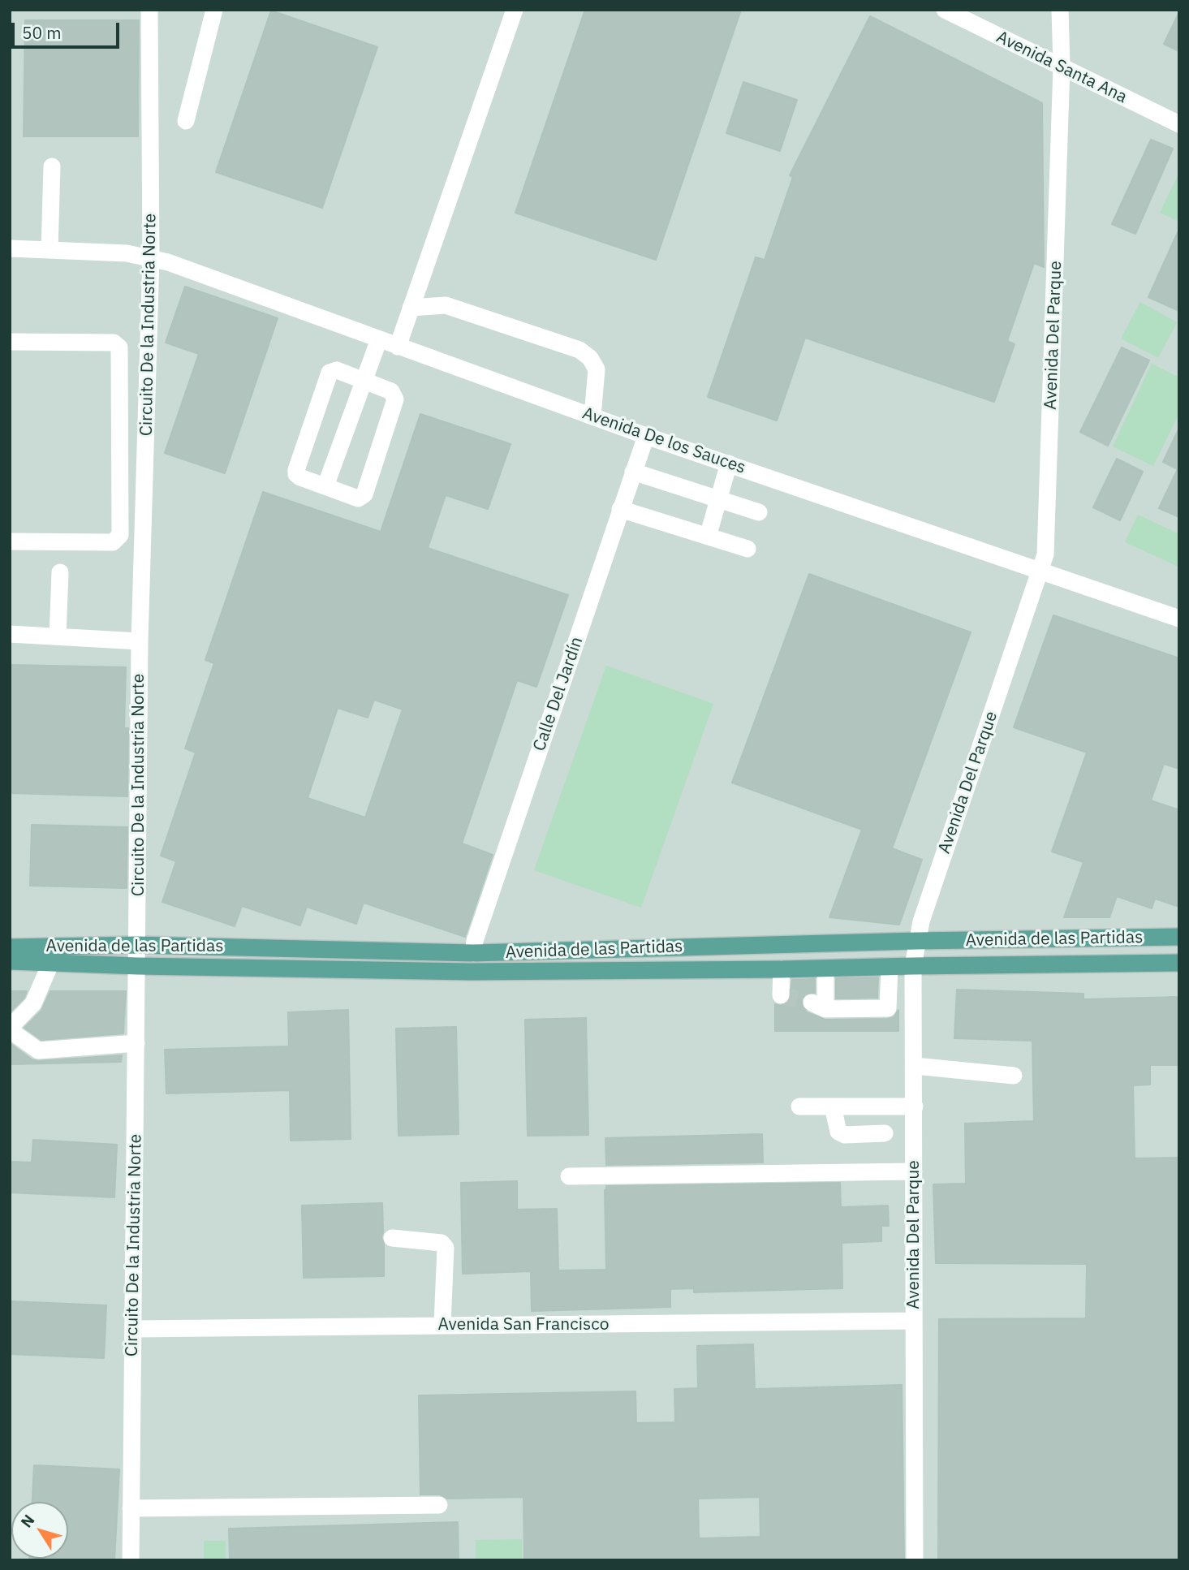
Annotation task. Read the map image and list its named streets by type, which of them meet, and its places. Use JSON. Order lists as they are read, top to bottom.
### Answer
{
  "streets": {
    "main road": ["Avenida de las Partidas"],
    "street": [
      "Avenida Santa Ana",
      "Circuito De la Industria Norte",
      "Avenida Del Parque",
      "Avenida De los Sauces",
      "Calle Del Jardín",
      "Avenida San Francisco"
    ]
  },
  "crossings": [
    ["Avenida Santa Ana", "Avenida Del Parque"],
    ["Circuito De la Industria Norte", "Avenida De los Sauces"],
    ["Circuito De la Industria Norte", "Avenida de las Partidas"],
    ["Circuito De la Industria Norte", "Avenida San Francisco"],
    ["Avenida Del Parque", "Avenida De los Sauces"],
    ["Avenida Del Parque", "Avenida de las Partidas"],
    ["Avenida Del Parque", "Avenida San Francisco"],
    ["Avenida De los Sauces", "Calle Del Jardín"],
    ["Calle Del Jardín", "Avenida de las Partidas"]
  ],
  "scale_bar": "50 m",
  "north": "top left"
}
